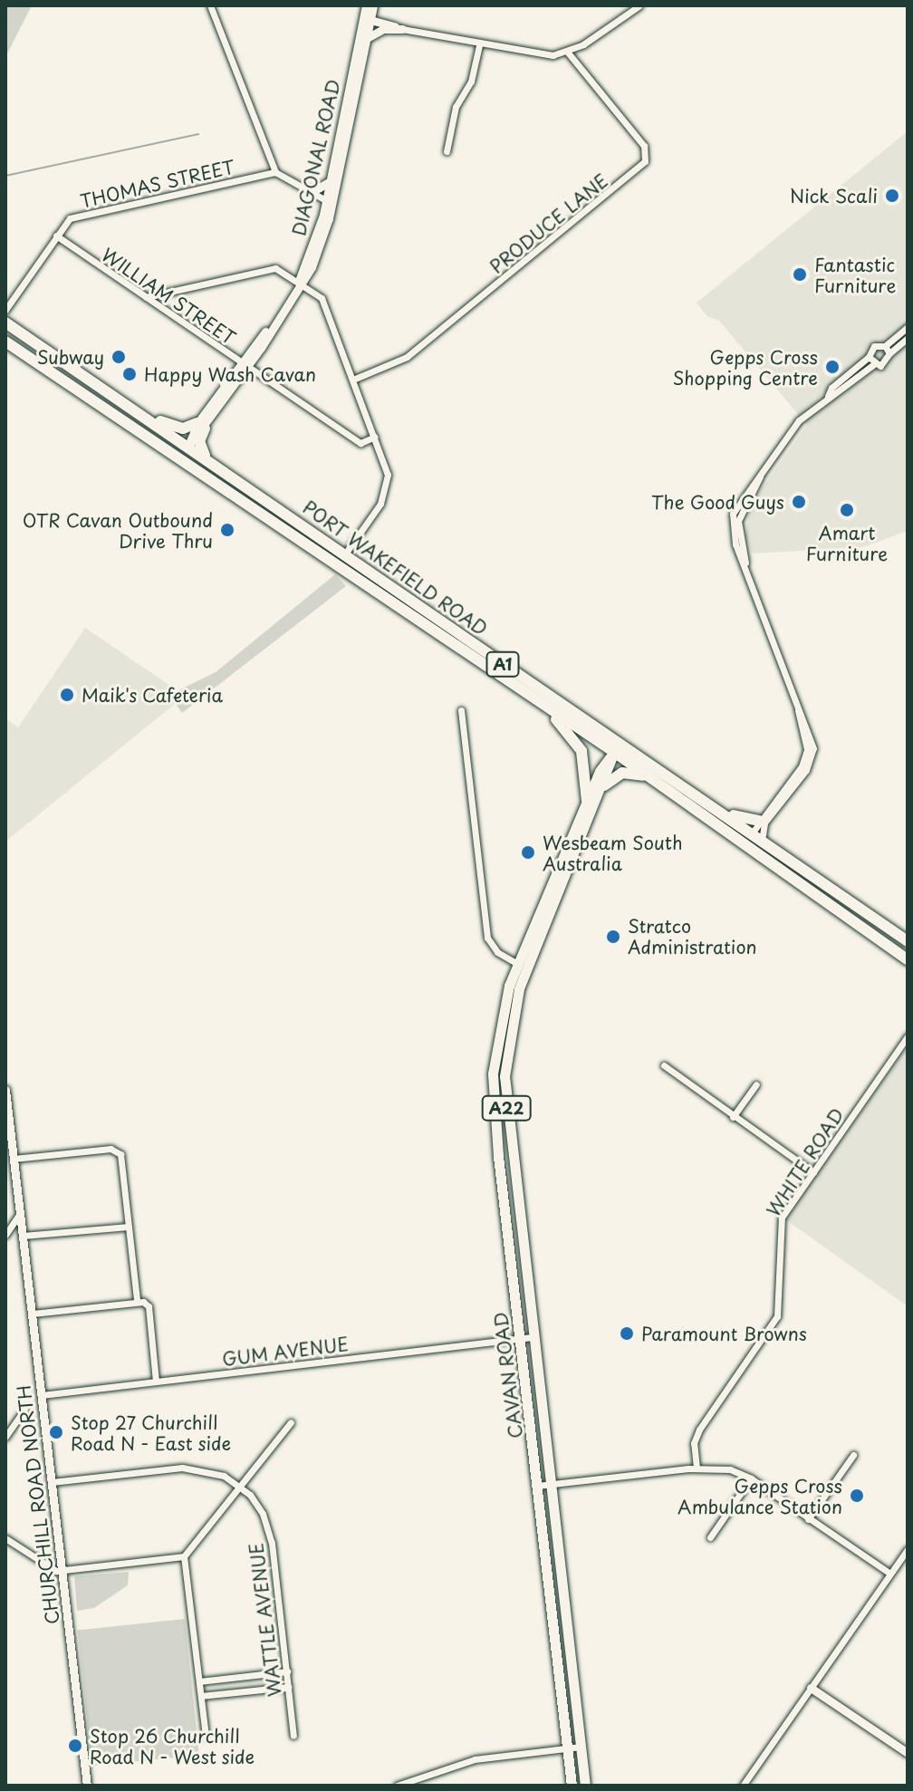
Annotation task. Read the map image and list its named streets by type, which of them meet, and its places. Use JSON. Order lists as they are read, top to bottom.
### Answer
{
  "streets": {
    "highway": ["PORT WAKEFIELD ROAD", "A1"],
    "main road": ["A22", "CAVAN ROAD"],
    "street": [
      "DIAGONAL ROAD",
      "THOMAS STREET",
      "PRODUCE LANE",
      "WILLIAM STREET",
      "WHITE ROAD",
      "GUM AVENUE",
      "CHURCHILL ROAD NORTH",
      "WATTLE AVENUE"
    ]
  },
  "crossings": [
    ["DIAGONAL ROAD", "WILLIAM STREET"],
    ["DIAGONAL ROAD", "PORT WAKEFIELD ROAD"],
    ["THOMAS STREET", "WILLIAM STREET"],
    ["PORT WAKEFIELD ROAD", "CAVAN ROAD"],
    ["GUM AVENUE", "CAVAN ROAD"],
    ["GUM AVENUE", "CHURCHILL ROAD NORTH"]
  ],
  "places": [
    "Nick Scali",
    "Fantastic Furniture",
    "Subway",
    "Gepps Cross Shopping Centre",
    "Happy Wash Cavan",
    "The Good Guys",
    "Amart Furniture",
    "OTR Cavan Outbound Drive Thru",
    "Maik's Cafeteria",
    "Wesbeam South Australia",
    "Stratco Administration",
    "Paramount Browns",
    "Stop 27 Churchill Road N - East side",
    "Gepps Cross Ambulance Station",
    "Stop 26 Churchill Road N - West side"
  ]
}
